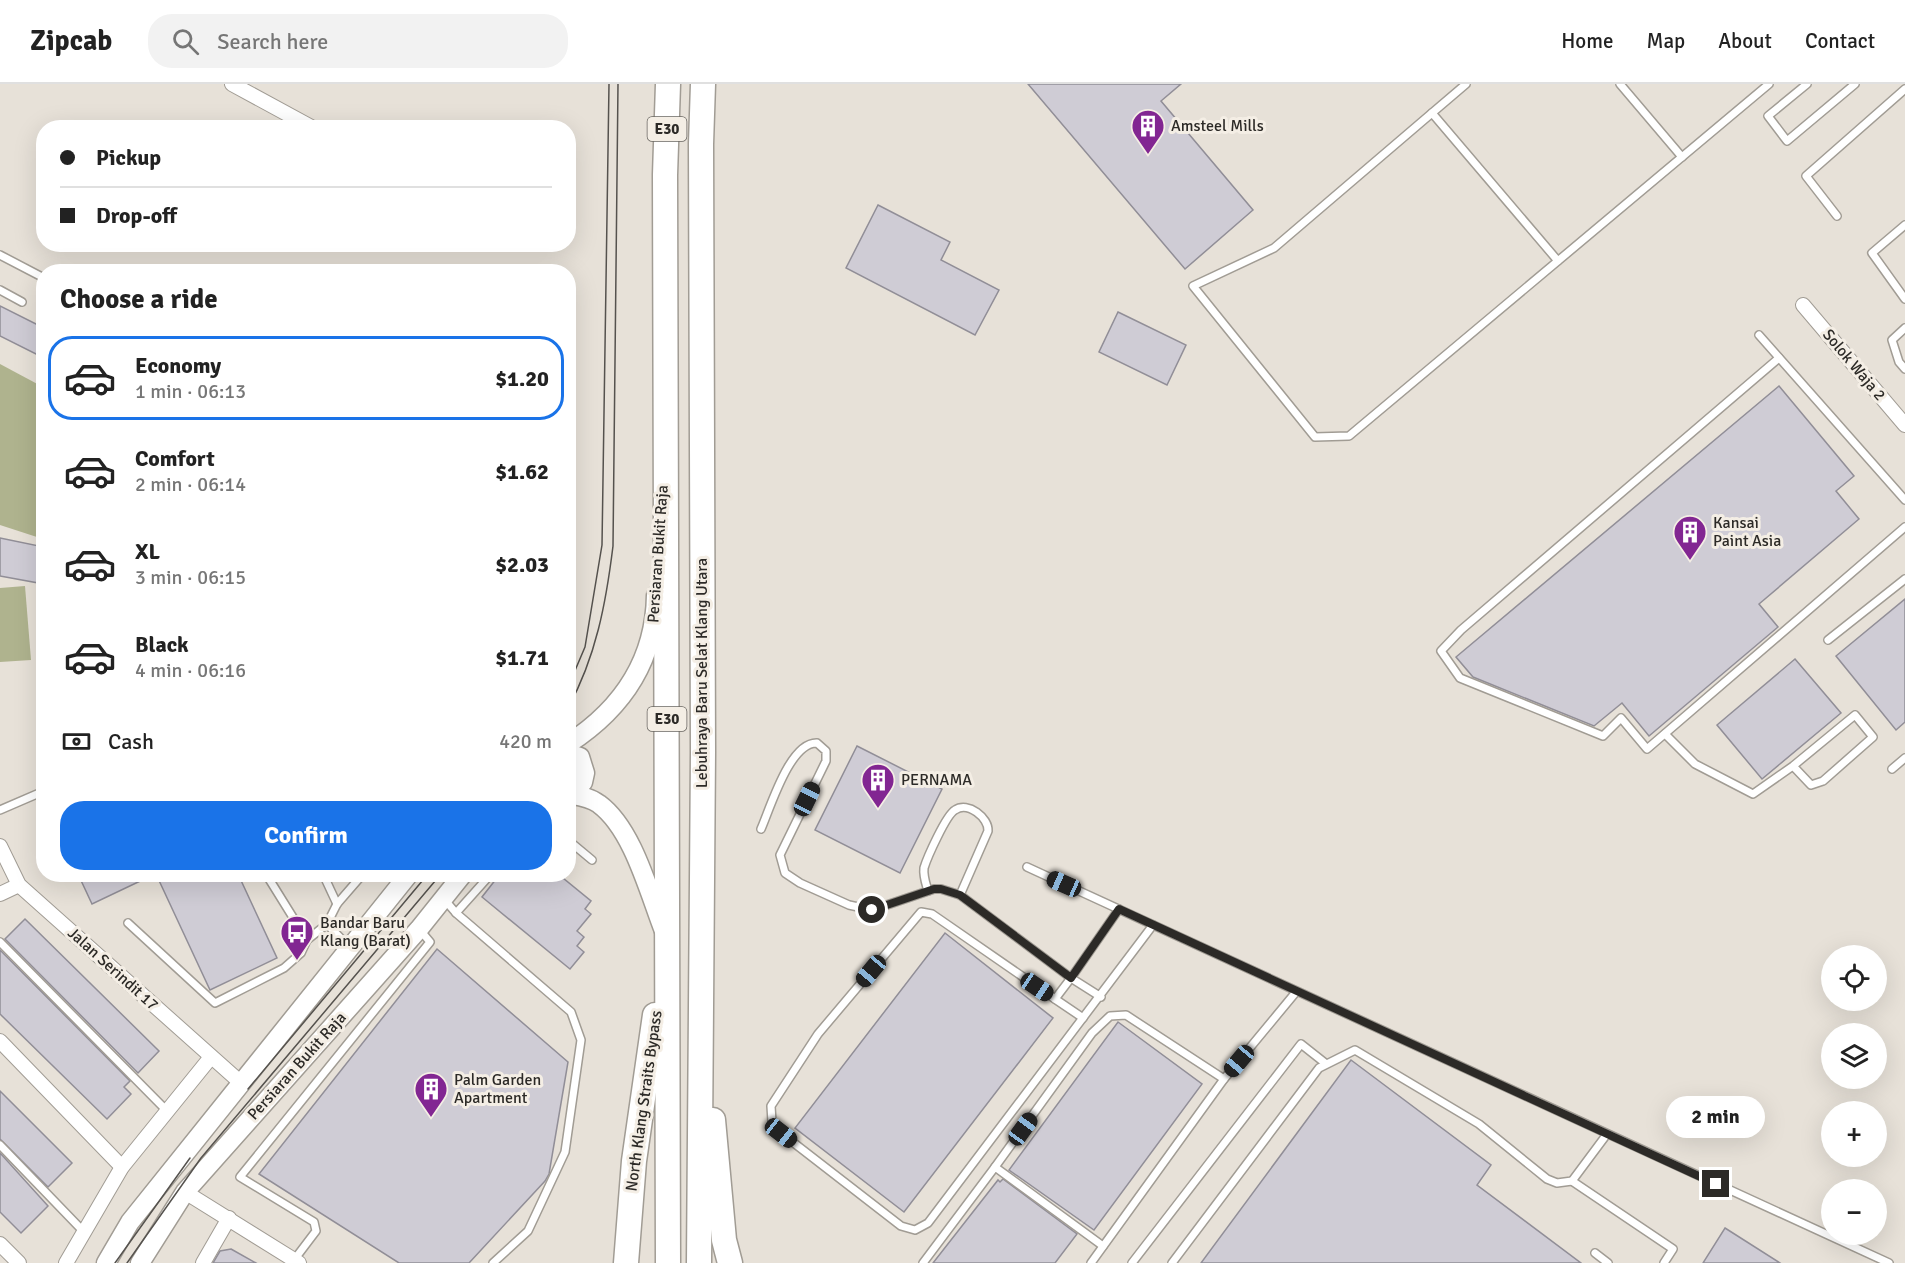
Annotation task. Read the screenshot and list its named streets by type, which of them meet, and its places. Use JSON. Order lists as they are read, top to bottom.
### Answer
{
  "streets": {
    "highway": ["E30", "Lebuhraya Baru Selat Klang Utara", "North Klang Straits Bypass"],
    "main road": ["Persiaran Bukit Raja"],
    "street": ["Solok Waja 2", "Jalan Serindit 17"]
  },
  "crossings": [
    ["Persiaran Bukit Raja", "Lebuhraya Baru Selat Klang Utara"],
    ["Persiaran Bukit Raja", "Jalan Serindit 17"],
    ["Lebuhraya Baru Selat Klang Utara", "North Klang Straits Bypass"]
  ],
  "places": {
    "building": [
      "Amsteel Mills",
      "Kansai Paint Asia",
      "PERNAMA",
      "Palm Garden Apartment"
    ],
    "bus stop": ["Bandar Baru Klang (Barat)"]
  },
  "page": {
    "header": "Zipcab",
    "search": "Search here",
    "nav": [
      "Home",
      "Map",
      "About",
      "Contact"
    ],
    "banner": ["Pickup", "Drop-off"],
    "heading": "Choose a ride",
    "list": [
      {
        "name": "Economy",
        "note": "1 min · 06:13",
        "value": "$1.20"
      },
      {
        "name": "Comfort",
        "note": "2 min · 06:14",
        "value": "$1.62"
      },
      {
        "name": "XL",
        "note": "3 min · 06:15",
        "value": "$2.03"
      },
      {
        "name": "Black",
        "note": "4 min · 06:16",
        "value": "$1.71"
      }
    ],
    "pay": ["Cash", "420 m"],
    "buttons": "Confirm",
    "map_buttons": ["+", "−"],
    "bubble": "2 min"
  }
}
